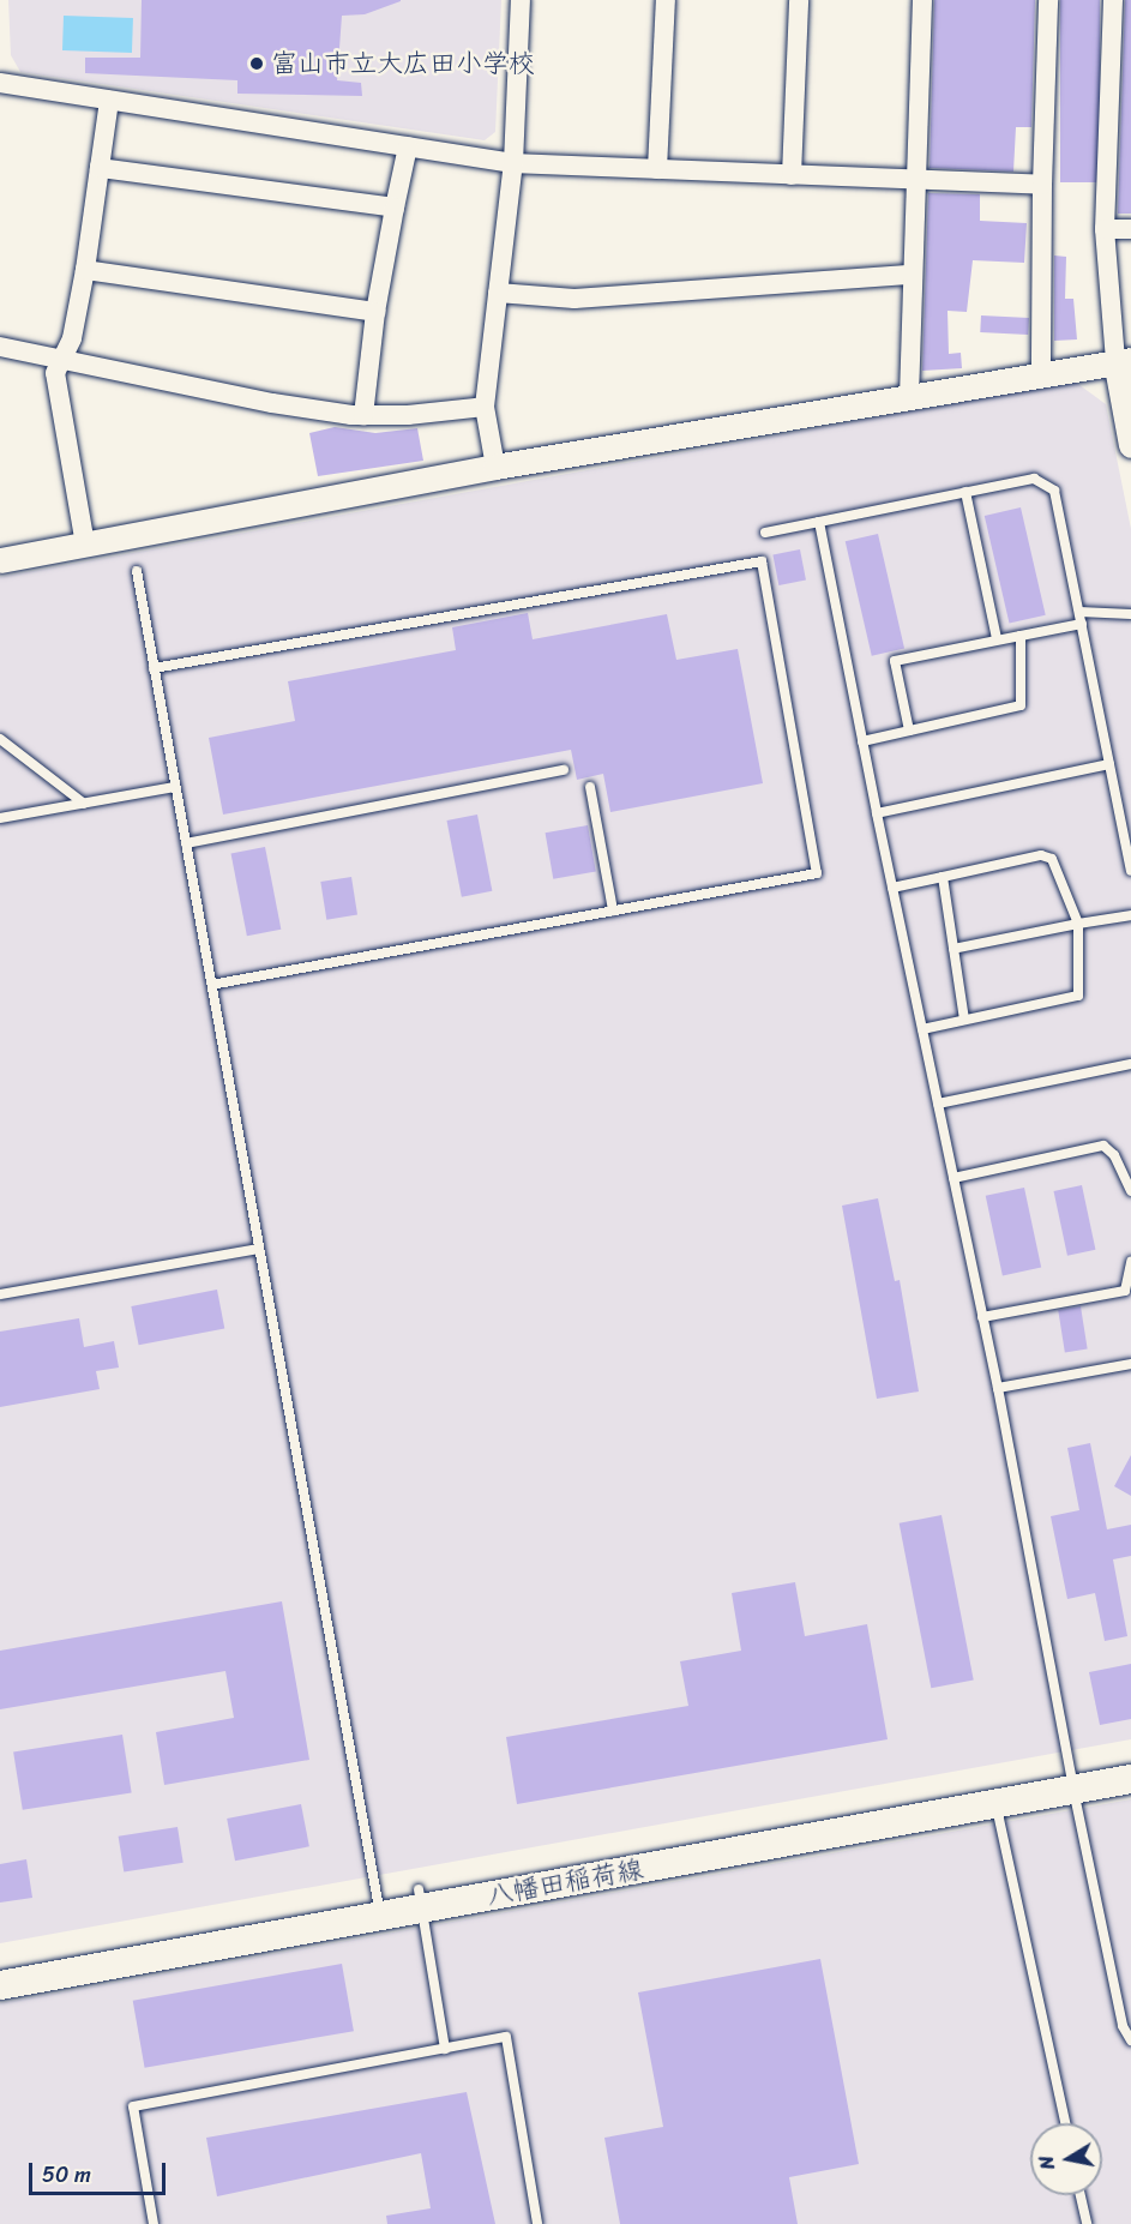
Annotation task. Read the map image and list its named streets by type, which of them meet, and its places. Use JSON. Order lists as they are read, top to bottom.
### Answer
{
  "streets": {
    "main road": ["八幡田稲荷線"]
  },
  "places": ["富山市立大広田小学校"],
  "scale_bar": "50 m",
  "north": "left"
}
